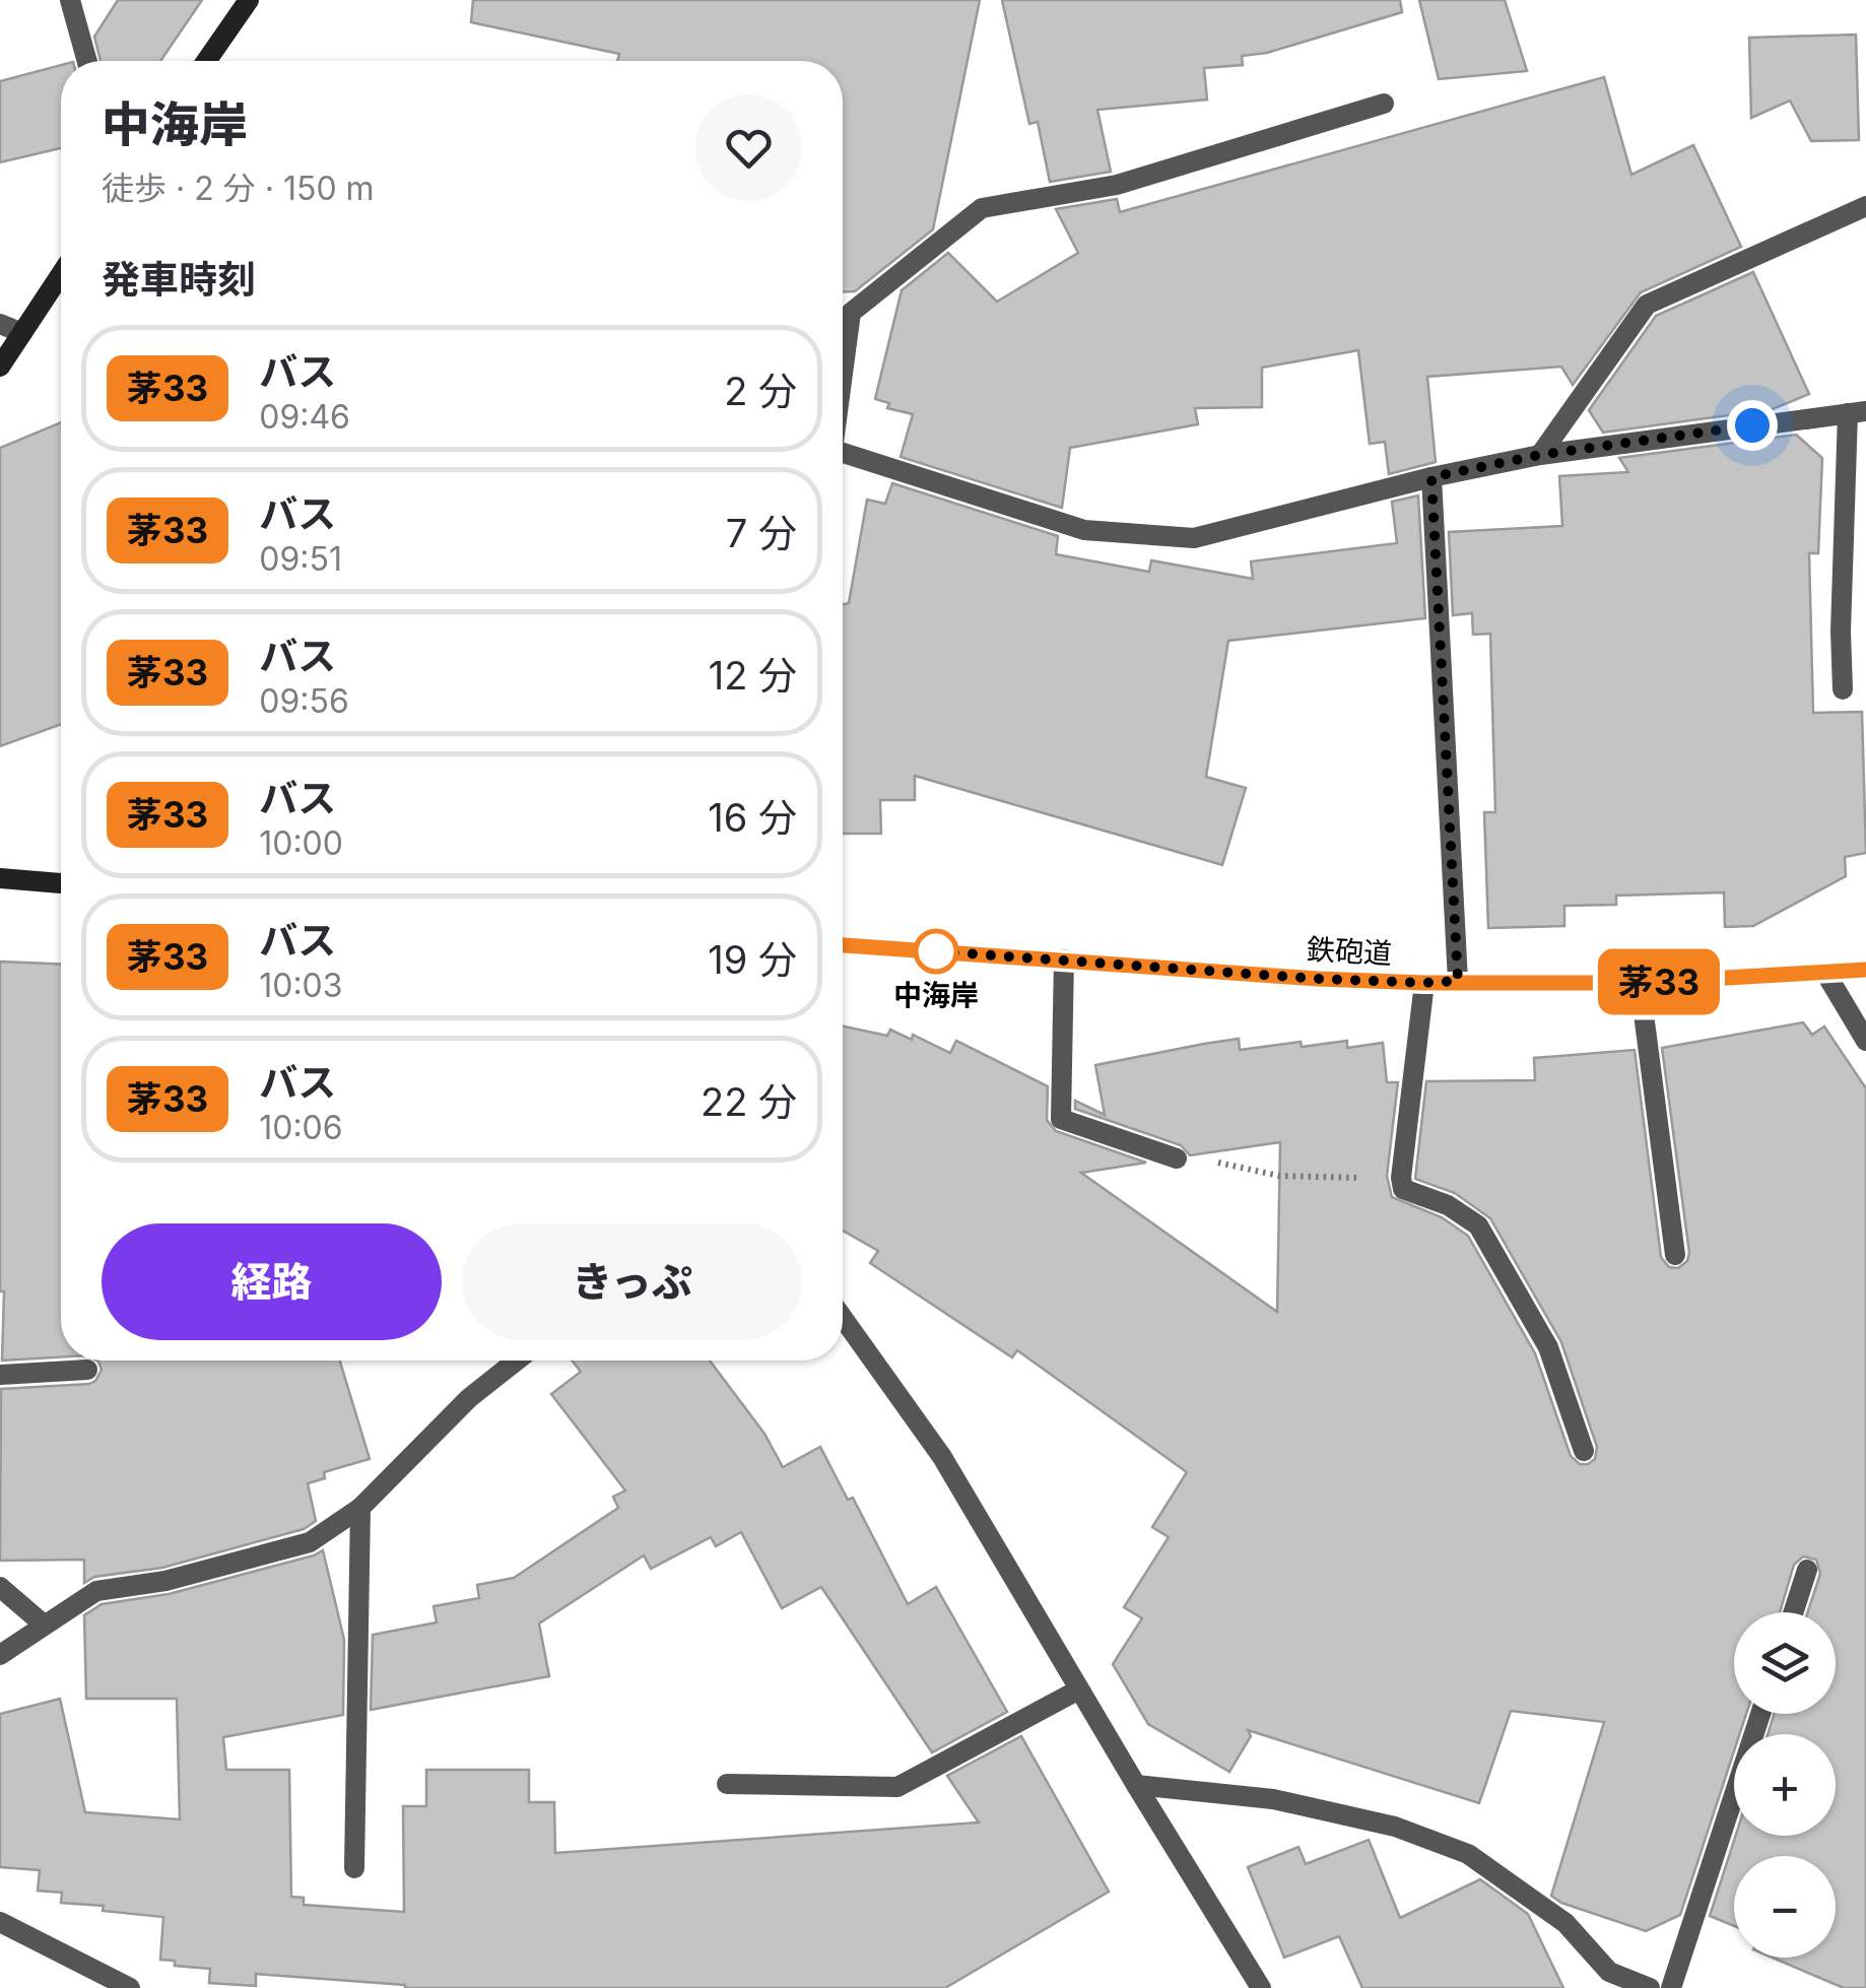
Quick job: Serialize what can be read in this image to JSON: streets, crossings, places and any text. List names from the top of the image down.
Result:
{
  "streets": {
    "street": ["鉄砲道"]
  },
  "places": ["中海岸"],
  "lines": ["bus line 茅33"],
  "page": {
    "on_map": "茅33",
    "heading": [
      ["中海岸", "徒歩 · 2 分 · 150 m"],
      "発車時刻"
    ],
    "list": [
      {
        "mark": "茅33",
        "name": "バス",
        "note": "09:46",
        "value": "2 分"
      },
      {
        "mark": "茅33",
        "name": "バス",
        "note": "09:51",
        "value": "7 分"
      },
      {
        "mark": "茅33",
        "name": "バス",
        "note": "09:56",
        "value": "12 分"
      },
      {
        "mark": "茅33",
        "name": "バス",
        "note": "10:00",
        "value": "16 分"
      },
      {
        "mark": "茅33",
        "name": "バス",
        "note": "10:03",
        "value": "19 分"
      },
      {
        "mark": "茅33",
        "name": "バス",
        "note": "10:06",
        "value": "22 分"
      }
    ],
    "buttons": ["経路", "きっぷ"],
    "map_buttons": ["+", "−"]
  }
}
